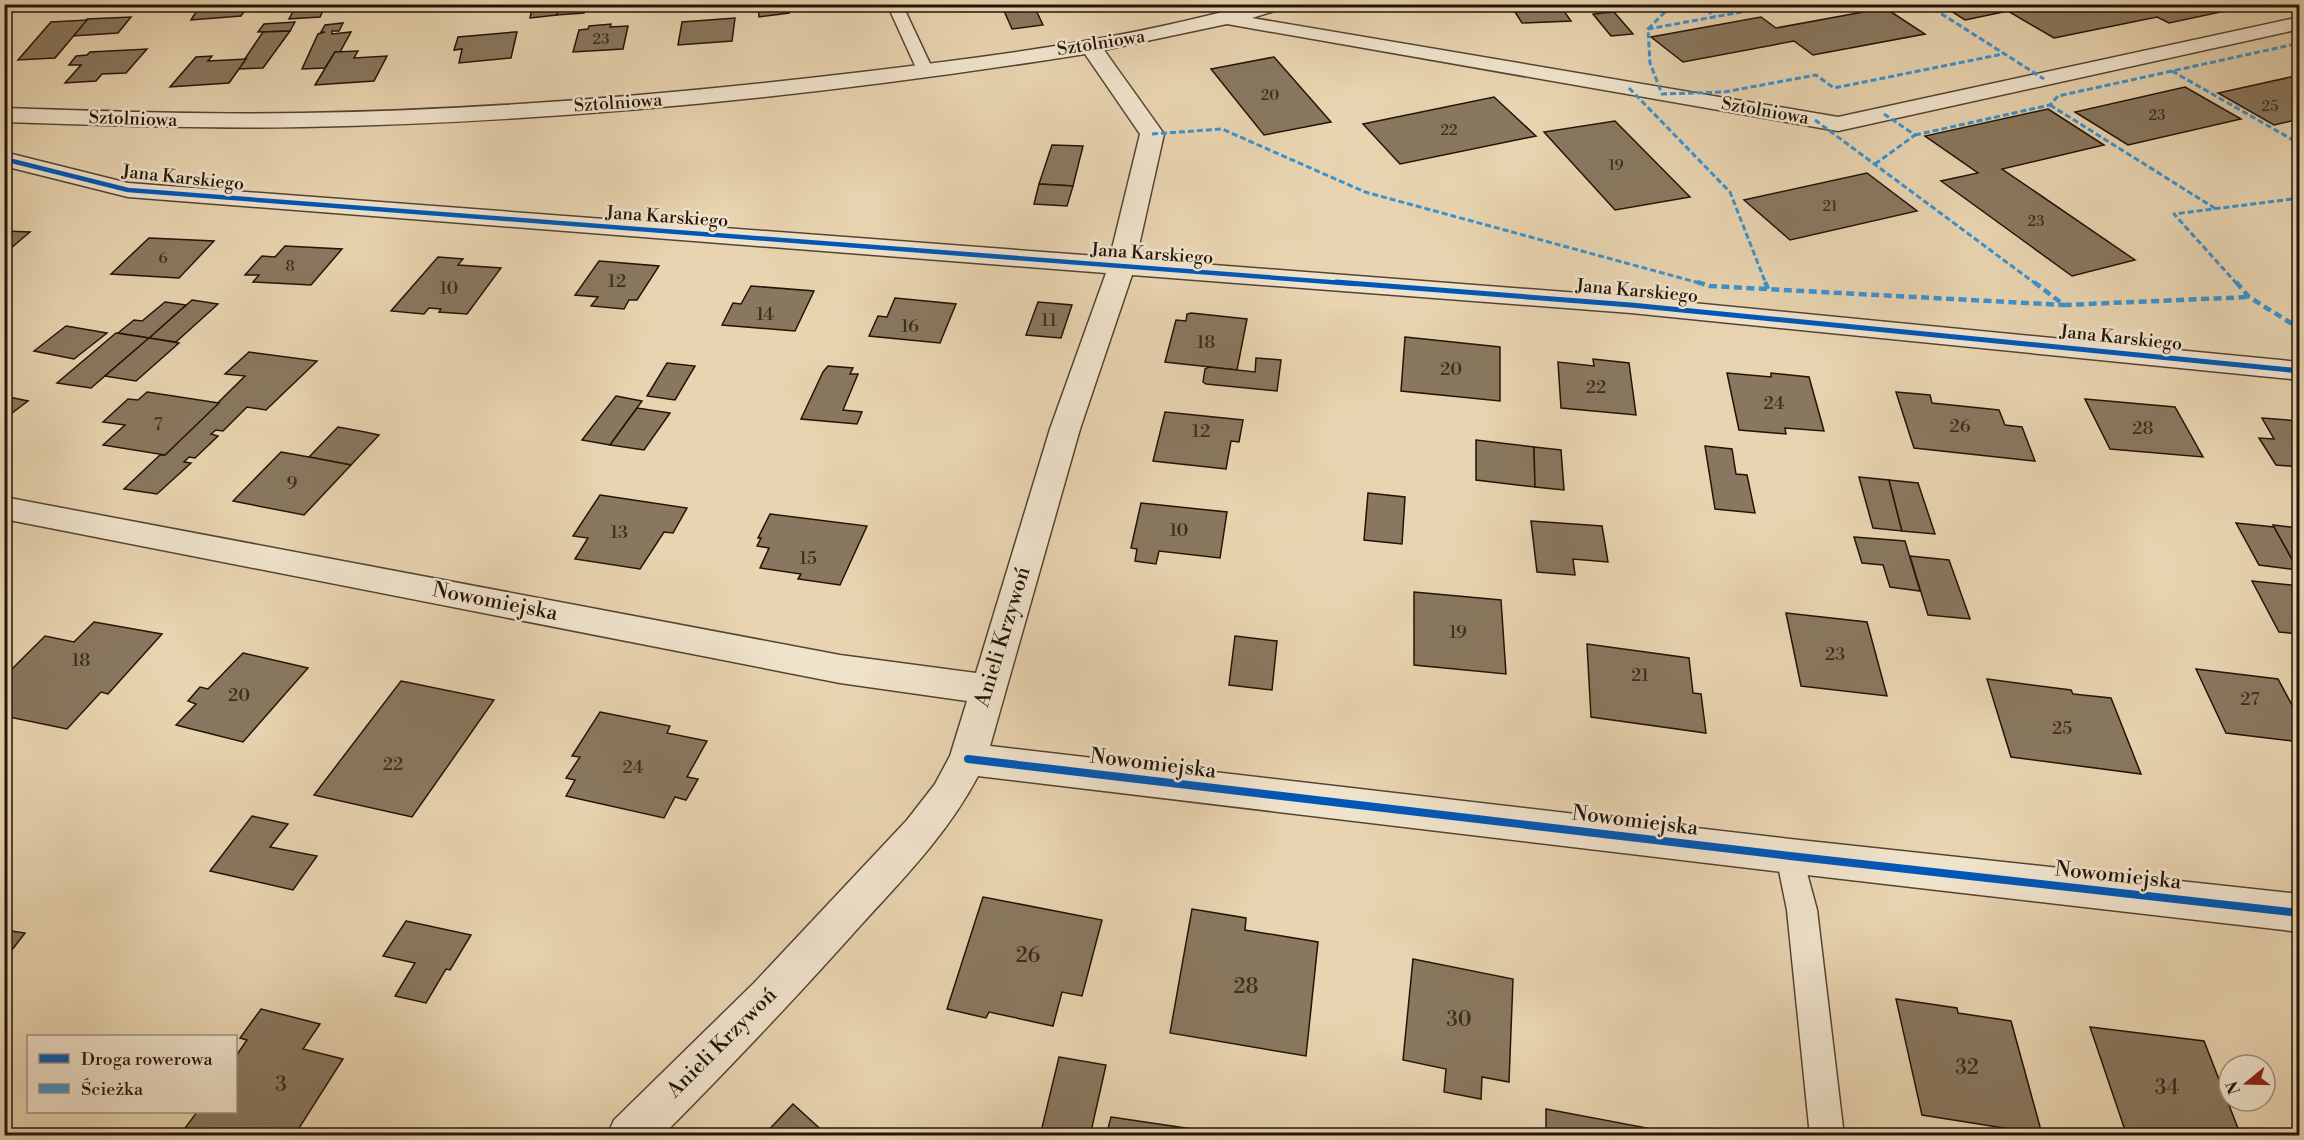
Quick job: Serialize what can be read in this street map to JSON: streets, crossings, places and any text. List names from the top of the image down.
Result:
{
  "streets": {
    "street": [
      "Sztolniowa",
      "Jana Karskiego",
      "Nowomiejska",
      "Anieli Krzywoń"
    ]
  },
  "crossings": [
    ["Sztolniowa", "Anieli Krzywoń"],
    ["Jana Karskiego", "Anieli Krzywoń"],
    ["Nowomiejska", "Anieli Krzywoń"]
  ],
  "house_numbers": [
    "23",
    "20",
    "25",
    "23",
    "22",
    "19",
    "21",
    "23",
    "6",
    "8",
    "12",
    "10",
    "14",
    "11",
    "16",
    "18",
    "20",
    "22",
    "24",
    "7",
    "26",
    "28",
    "12",
    "9",
    "10",
    "13",
    "15",
    "19",
    "23",
    "18",
    "21",
    "20",
    "27",
    "25",
    "22",
    "24",
    "26",
    "28",
    "30",
    "32",
    "3",
    "34"
  ],
  "legend": ["Droga rowerowa", "Ścieżka"],
  "north": "left"
}
